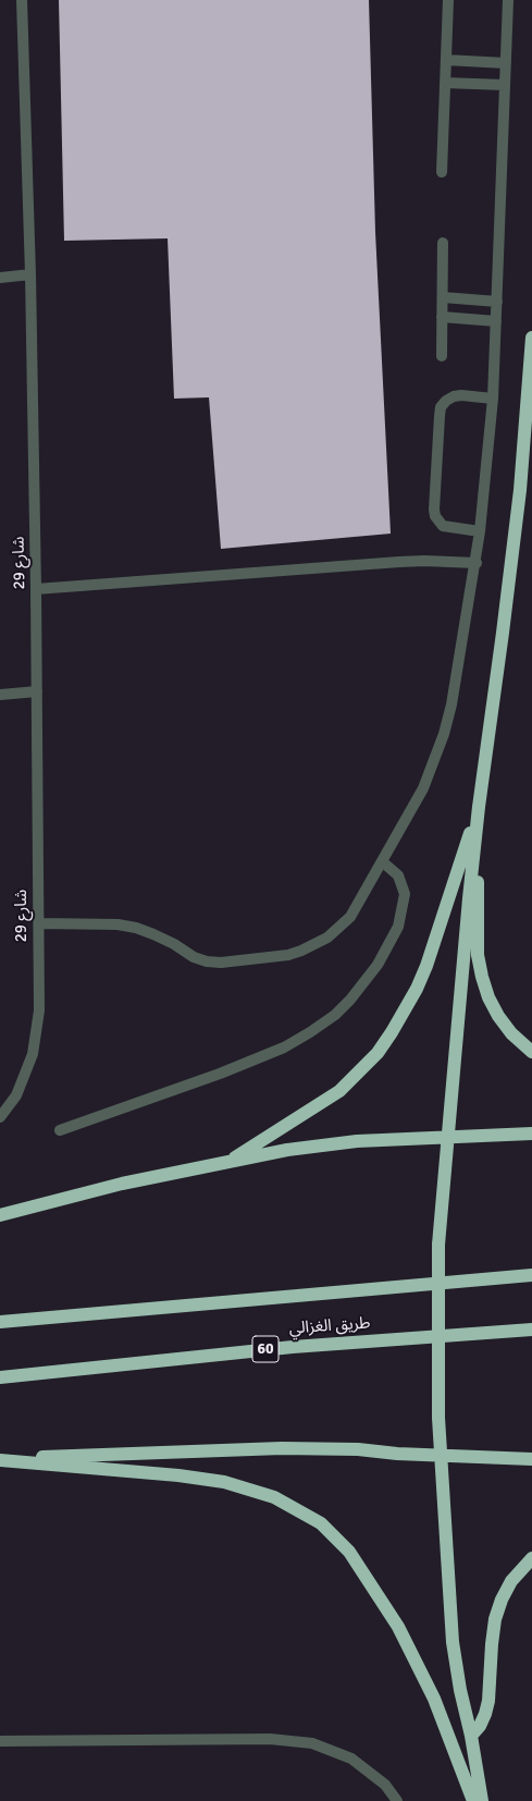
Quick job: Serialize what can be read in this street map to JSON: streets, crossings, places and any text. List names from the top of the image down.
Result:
{
  "streets": {
    "highway": ["طريق الغزالي", "60"],
    "street": ["شارع 29"]
  }
}
